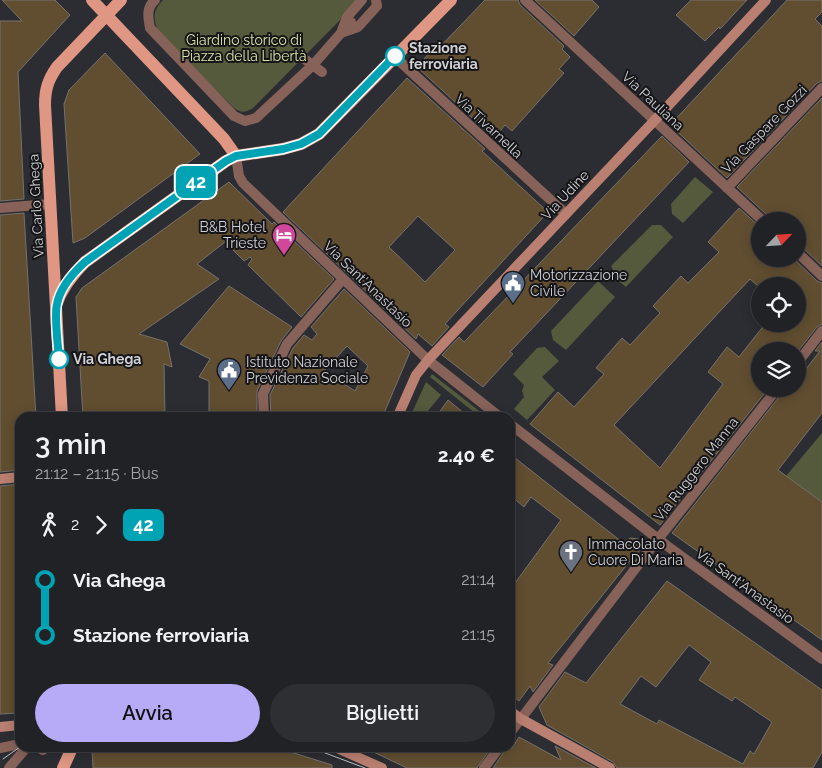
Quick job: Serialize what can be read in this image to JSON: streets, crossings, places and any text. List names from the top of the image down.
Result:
{
  "streets": {
    "main road": ["Via Udine", "Via Carlo Ghega"],
    "street": [
      "Via Pauliana",
      "Via Tivarnella",
      "Via Gaspare Gozzi",
      "Via Sant'Anastasio",
      "Via Ruggero Manna"
    ]
  },
  "crossings": [
    ["Via Pauliana", "Via Gaspare Gozzi"],
    ["Via Pauliana", "Via Udine"],
    ["Via Tivarnella", "Via Udine"],
    ["Via Udine", "Via Sant'Anastasio"],
    ["Via Sant'Anastasio", "Via Ruggero Manna"]
  ],
  "parks": ["Giardino storico di Piazza della Libertà"],
  "places": {
    "other": ["Stazione ferroviaria", "Via Ghega"],
    "hotel": ["B&B Hotel Trieste"],
    "public building": ["Motorizzazione Civile", "Istituto Nazionale Previdenza Sociale"],
    "church": ["Immacolato Cuore Di Maria"]
  },
  "lines": ["bus line 42"],
  "north": "top right",
  "page": {
    "on_map": "42",
    "heading": ["3 min", "21:12 – 21:15 · Bus", "2.40 €"],
    "legs": ["2", "42"],
    "list": [
      {
        "name": "Via Ghega",
        "value": "21:14"
      },
      {
        "name": "Stazione ferroviaria",
        "value": "21:15"
      }
    ],
    "buttons": ["Avvia", "Biglietti"]
  }
}
